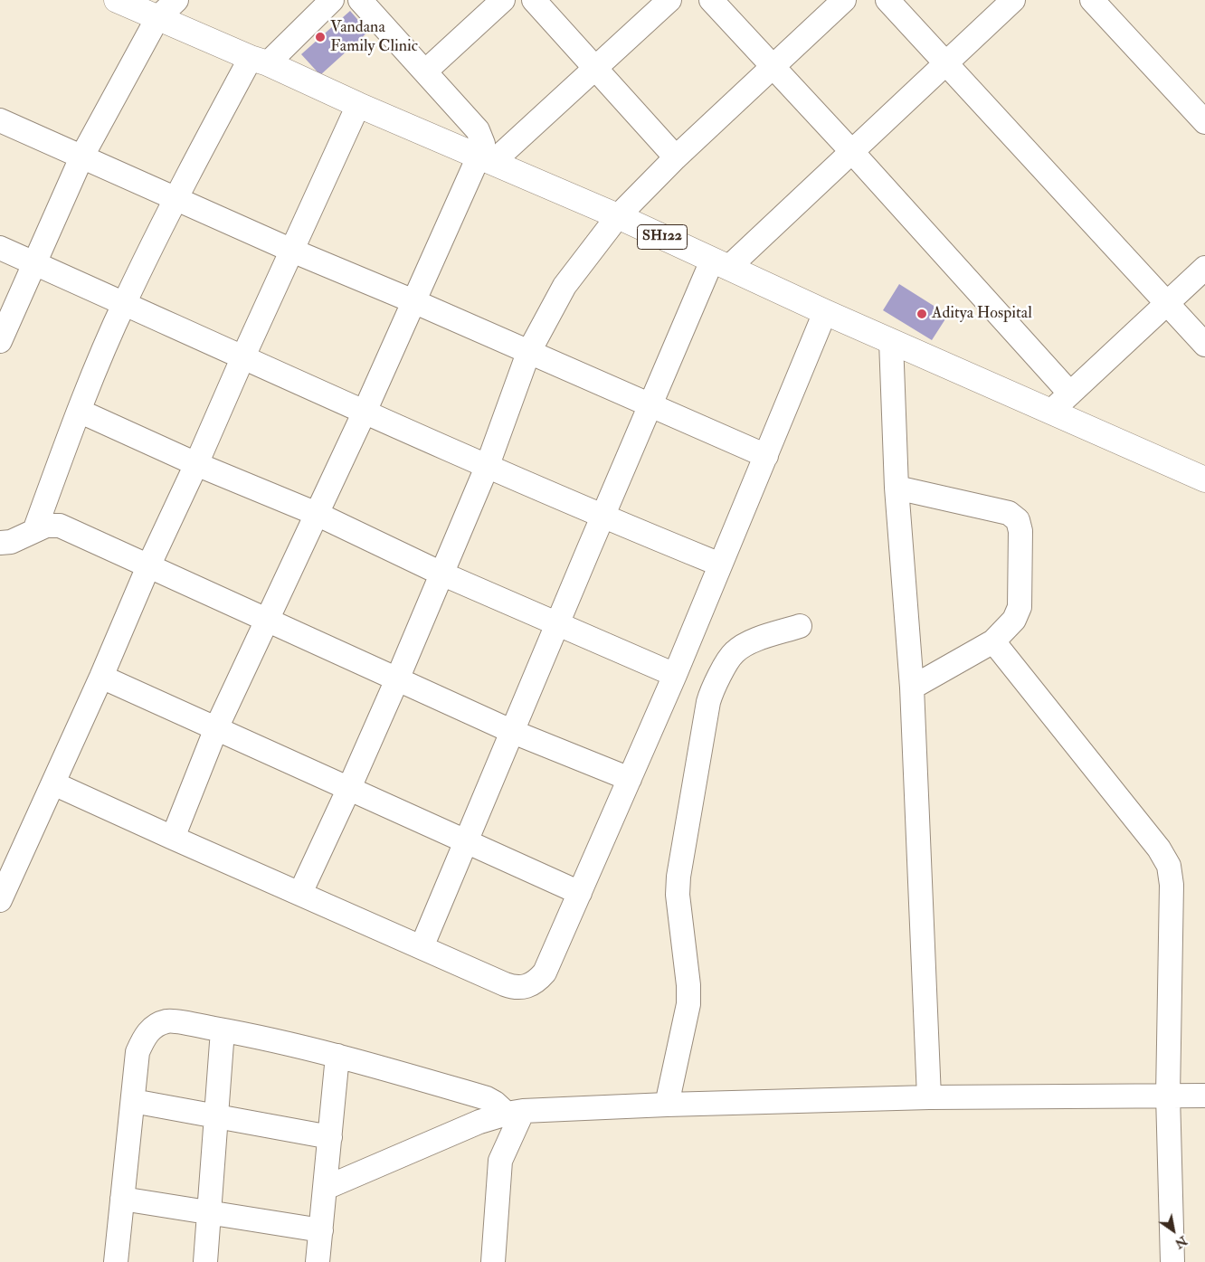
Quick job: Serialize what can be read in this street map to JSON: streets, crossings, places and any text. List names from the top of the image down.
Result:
{
  "streets": {
    "main road": ["SH122"]
  },
  "places": ["Vandana Family Clinic", "Aditya Hospital"],
  "north": "bottom right"
}
